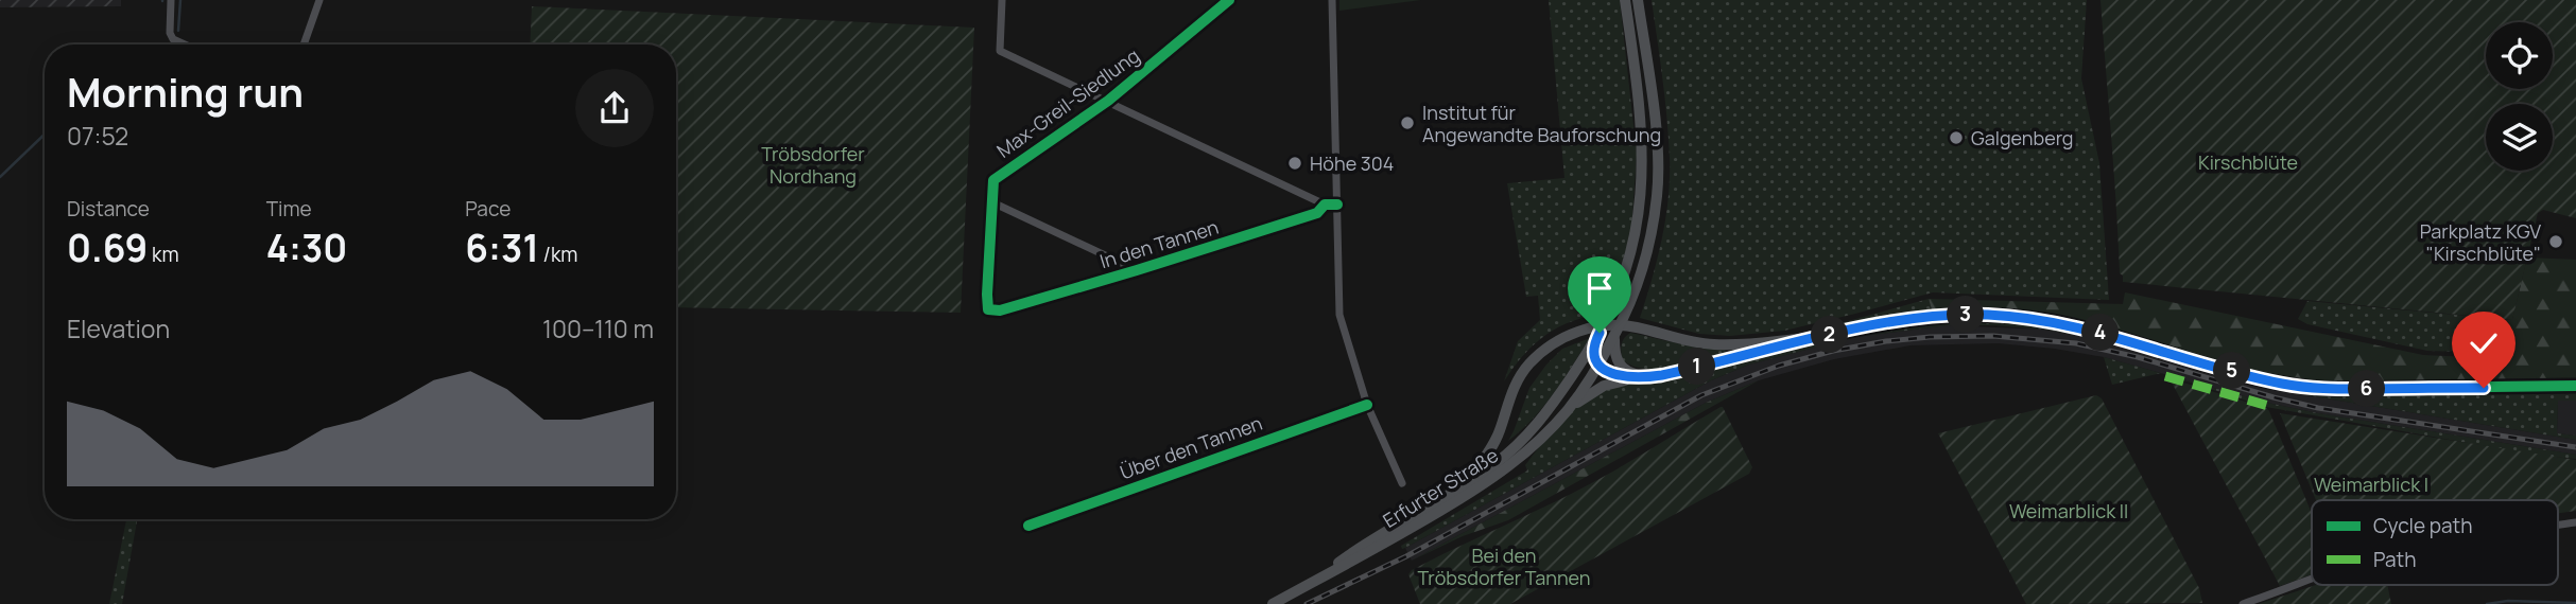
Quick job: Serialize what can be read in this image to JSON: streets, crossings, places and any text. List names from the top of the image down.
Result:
{
  "streets": {
    "main road": ["Erfurter Straße"],
    "street": ["Max-Greil-Siedlung", "In den Tannen", "Über den Tannen"]
  },
  "crossings": [
    ["Max-Greil-Siedlung", "In den Tannen"]
  ],
  "parks": [
    "Tröbsdorfer Nordhang",
    "Kirschblüte",
    "Weimarblick I",
    "Weimarblick II",
    "Bei den Tröbsdorfer Tannen"
  ],
  "places": [
    "Institut für Angewandte Bauforschung",
    "Galgenberg",
    "Höhe 304",
    "Parkplatz KGV \"Kirschblüte\""
  ],
  "legend": ["Cycle path", "Path"],
  "page": {
    "heading": ["Morning run", "07:52"],
    "stats": [
      ["Distance", "0.69 km"],
      ["Time", "4:30"],
      ["Pace", "6:31 /km"]
    ],
    "pins": [
      "3",
      "4",
      "2",
      "1",
      "5",
      "6"
    ],
    "chart": ["Elevation", "100–110 m"]
  }
}
